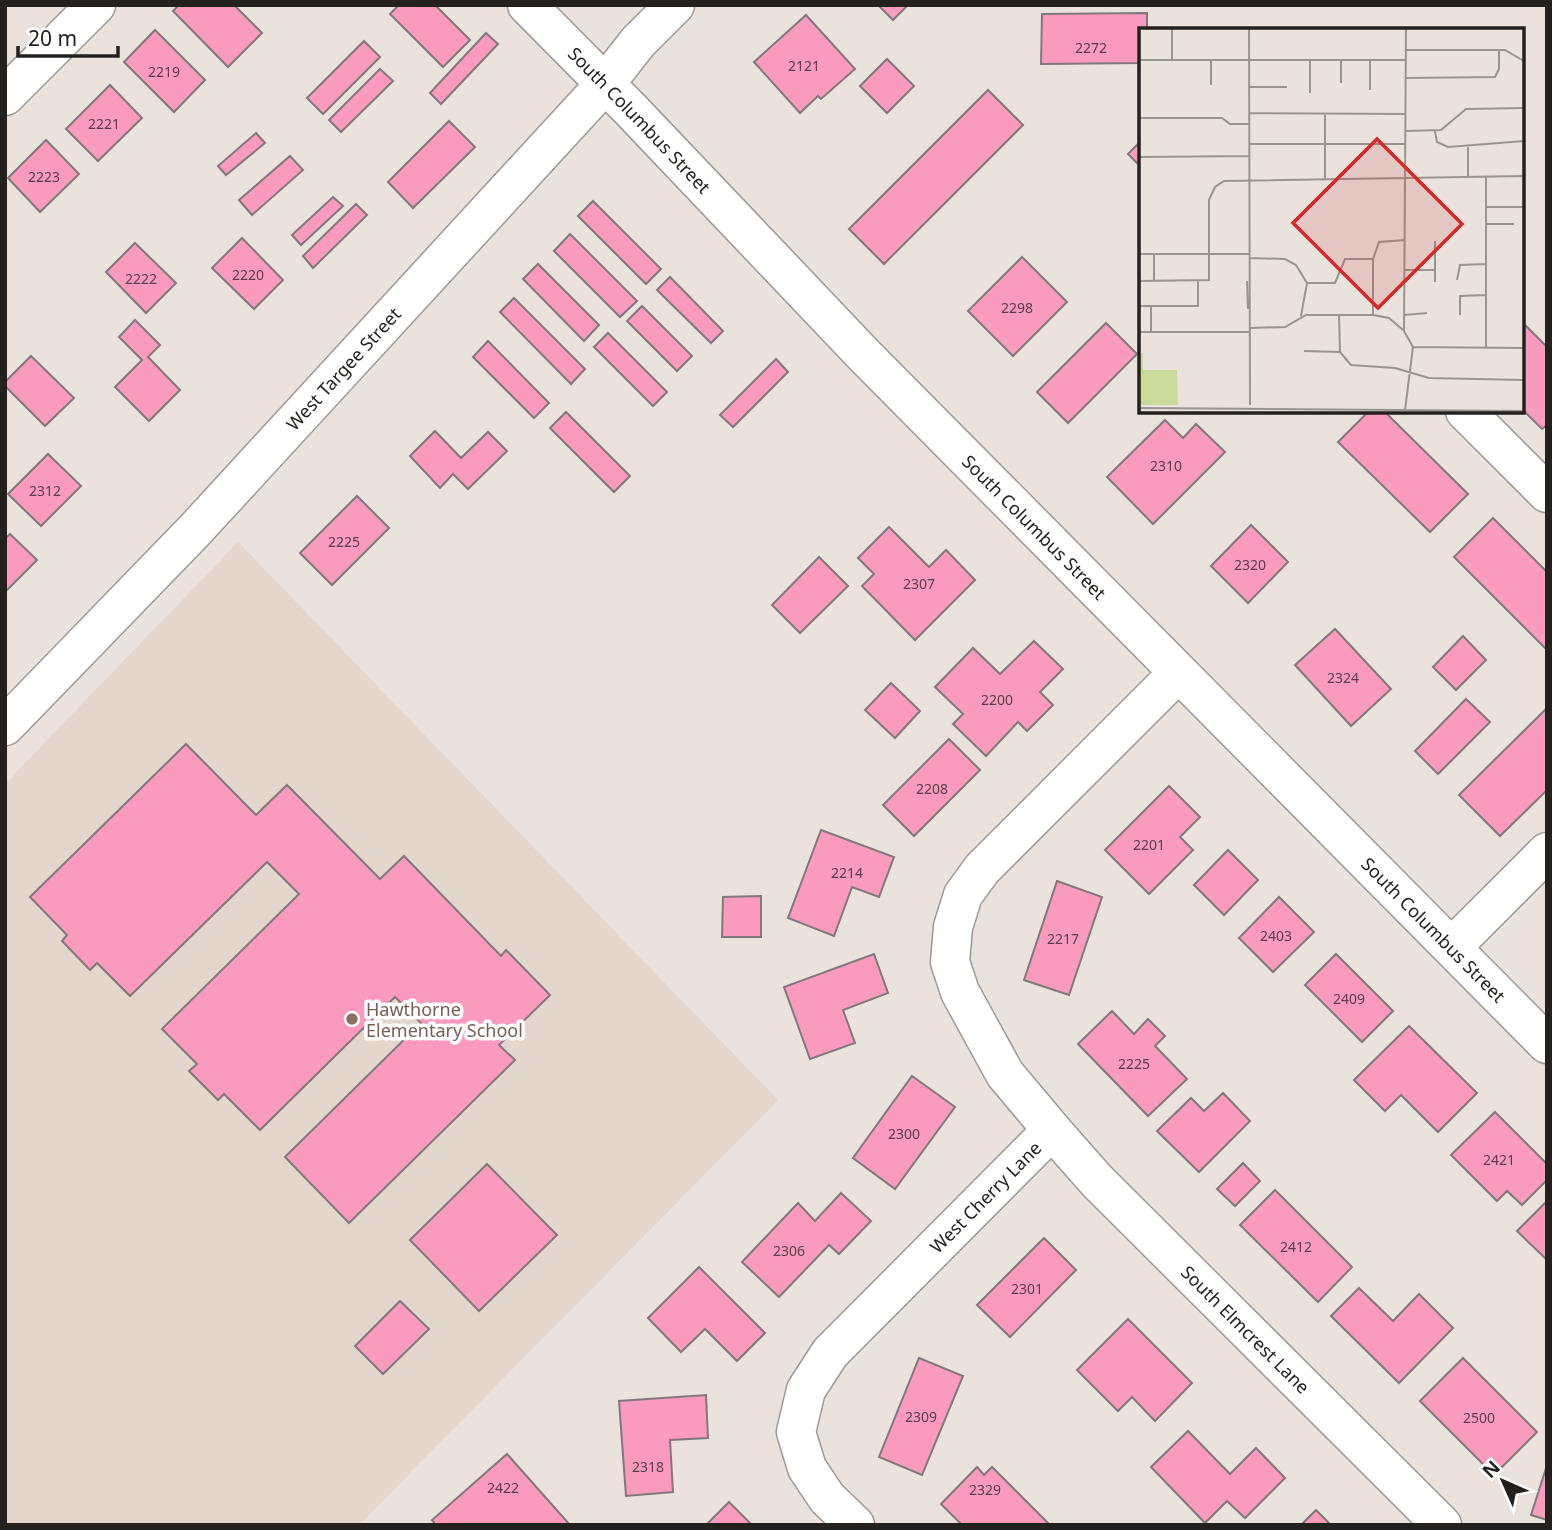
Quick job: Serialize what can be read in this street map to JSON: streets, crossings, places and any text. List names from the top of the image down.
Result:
{
  "streets": {
    "street": [
      "South Columbus Street",
      "West Targee Street",
      "West Cherry Lane",
      "South Elmcrest Lane"
    ]
  },
  "crossings": [
    ["South Columbus Street", "West Targee Street"],
    ["South Columbus Street", "West Cherry Lane"],
    ["West Cherry Lane", "South Elmcrest Lane"]
  ],
  "places": ["Hawthorne Elementary School"],
  "house_numbers": [
    "2272",
    "2121",
    "2219",
    "2221",
    "2223",
    "2220",
    "2222",
    "2298",
    "2310",
    "2312",
    "2225",
    "2320",
    "2307",
    "2324",
    "2200",
    "2208",
    "2201",
    "2214",
    "2403",
    "2217",
    "2409",
    "2225",
    "2300",
    "2421",
    "2412",
    "2306",
    "2301",
    "2309",
    "2500",
    "2318",
    "2422",
    "2329"
  ],
  "scale_bar": "20 m",
  "north": "top left"
}
